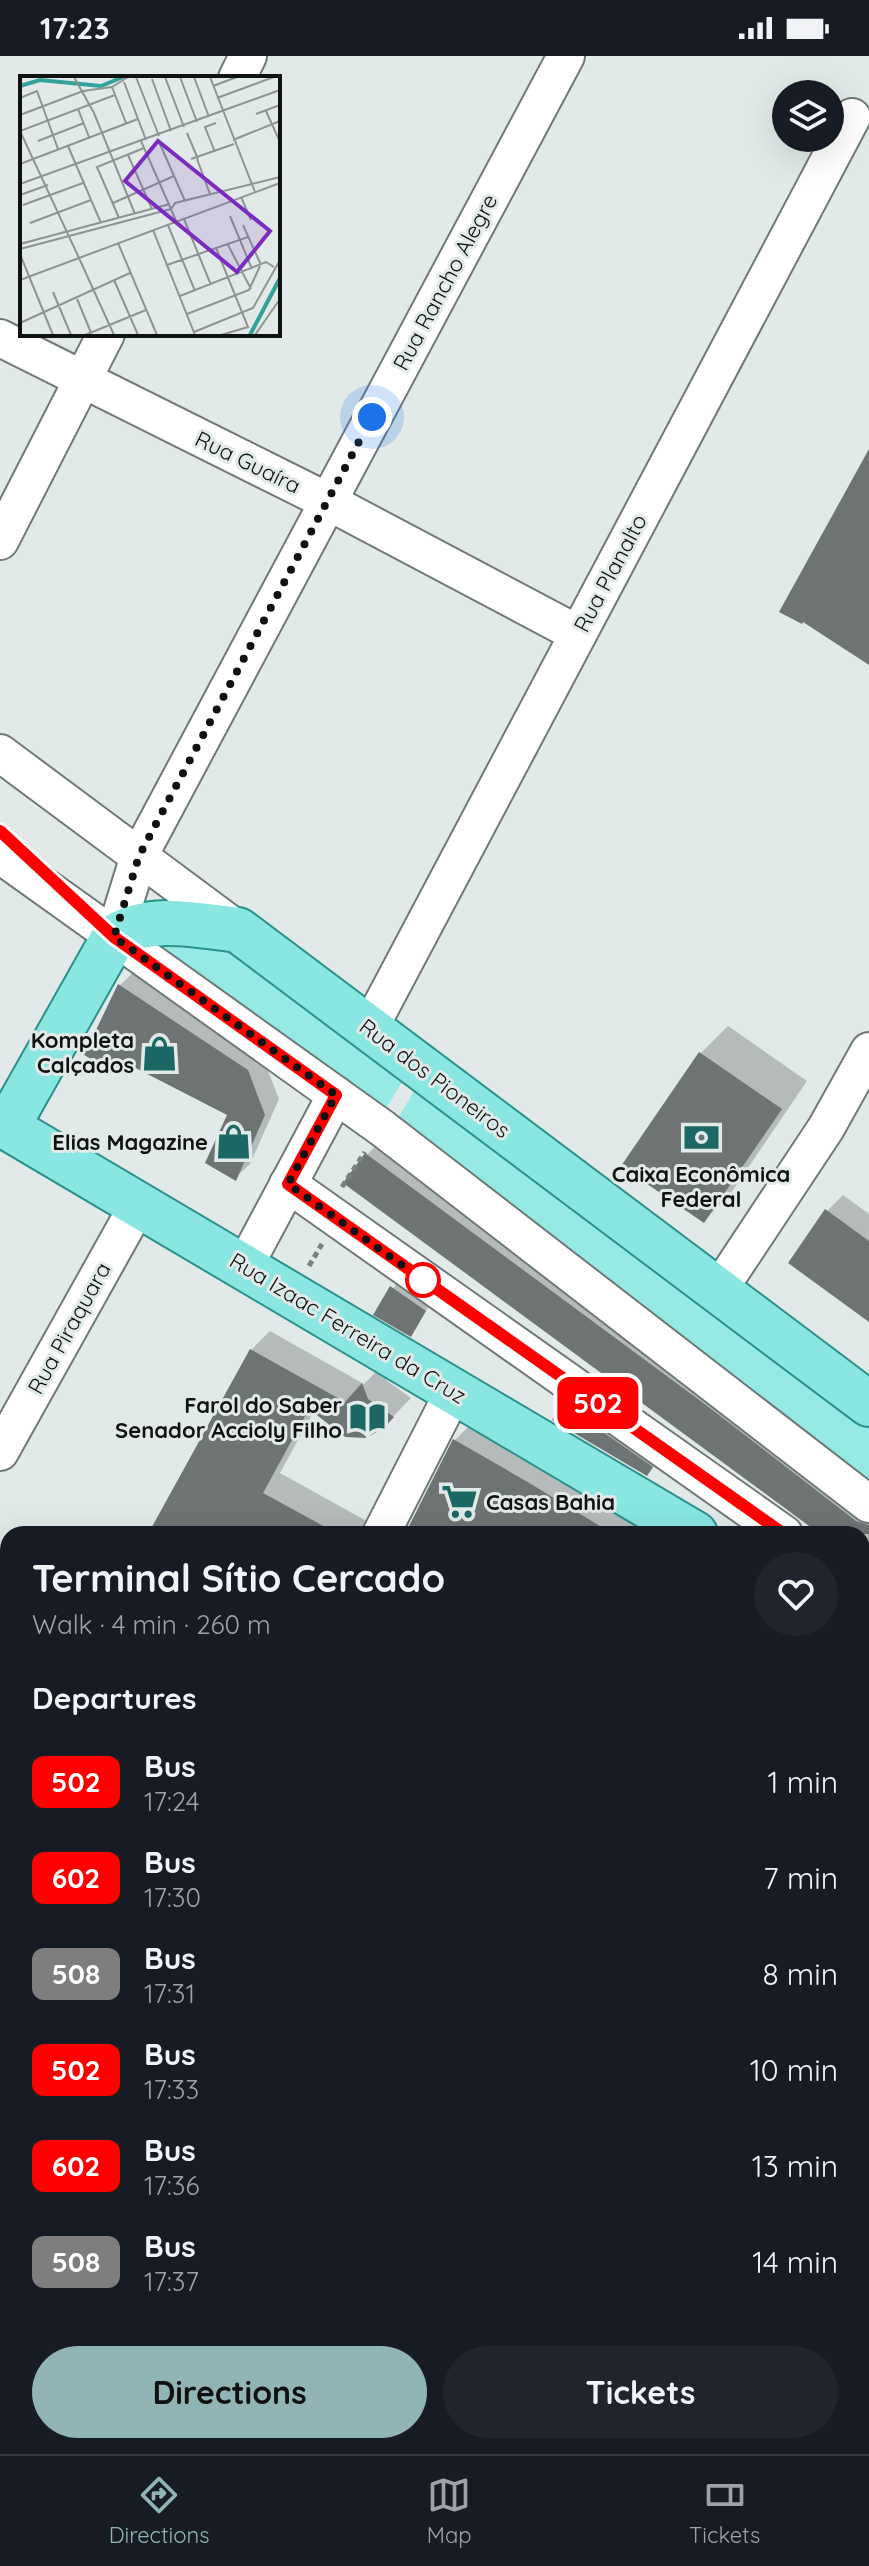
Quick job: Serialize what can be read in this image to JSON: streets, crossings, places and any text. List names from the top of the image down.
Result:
{
  "streets": {
    "main road": ["Rua Rancho Alegre", "Rua dos Pioneiros", "Rua Izaac Ferreira da Cruz"],
    "street": ["Rua Guaíra", "Rua Planalto", "Rua Piraquara"]
  },
  "crossings": [
    ["Rua Rancho Alegre", "Rua Guaíra"],
    ["Rua Rancho Alegre", "Rua dos Pioneiros"],
    ["Rua Rancho Alegre", "Rua Izaac Ferreira da Cruz"],
    ["Rua Guaíra", "Rua Planalto"],
    ["Rua Planalto", "Rua dos Pioneiros"],
    ["Rua Piraquara", "Rua Izaac Ferreira da Cruz"]
  ],
  "places": {
    "shop": ["Kompleta Calçados", "Elias Magazine"],
    "bank": ["Caixa Econômica Federal"],
    "library": ["Farol do Saber Senador Accioly Filho"],
    "supermarket": ["Casas Bahia"]
  },
  "lines": ["bus line 502"],
  "page": {
    "status": "17:23",
    "on_map": "502",
    "heading": [
      ["Terminal Sítio Cercado", "Walk · 4 min · 260 m"],
      "Departures"
    ],
    "list": [
      {
        "mark": "502",
        "name": "Bus",
        "note": "17:24",
        "value": "1 min"
      },
      {
        "mark": "602",
        "name": "Bus",
        "note": "17:30",
        "value": "7 min"
      },
      {
        "mark": "508",
        "name": "Bus",
        "note": "17:31",
        "value": "8 min"
      },
      {
        "mark": "502",
        "name": "Bus",
        "note": "17:33",
        "value": "10 min"
      },
      {
        "mark": "602",
        "name": "Bus",
        "note": "17:36",
        "value": "13 min"
      },
      {
        "mark": "508",
        "name": "Bus",
        "note": "17:37",
        "value": "14 min"
      }
    ],
    "buttons": ["Directions", "Tickets"],
    "tabs": ["Directions", "Map", "Tickets"]
  }
}
